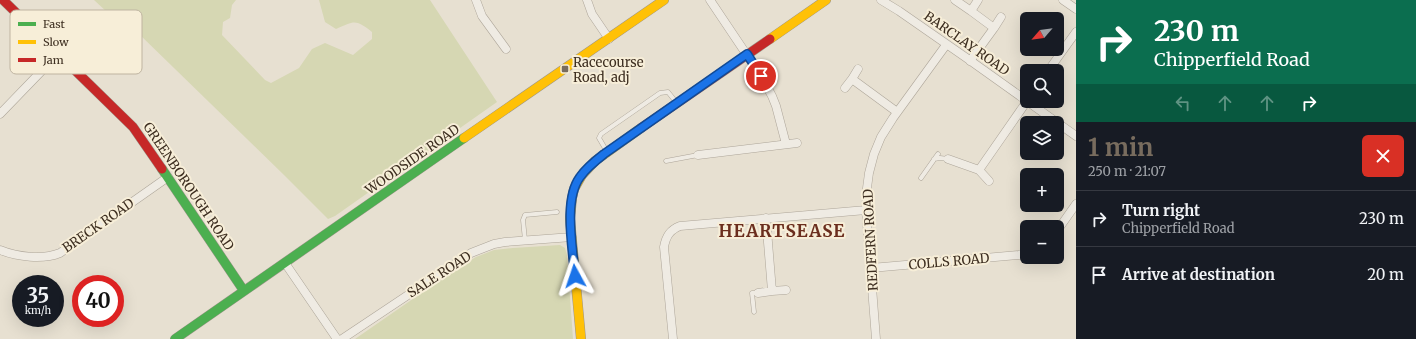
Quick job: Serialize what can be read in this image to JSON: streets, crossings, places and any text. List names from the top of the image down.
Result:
{
  "streets": {
    "street": [
      "BARCLAY ROAD",
      "WOODSIDE ROAD",
      "GREENBOROUGH ROAD",
      "BRECK ROAD",
      "REDFERN ROAD",
      "COLLS ROAD",
      "SALE ROAD"
    ]
  },
  "crossings": [
    ["BARCLAY ROAD", "REDFERN ROAD"],
    ["WOODSIDE ROAD", "GREENBOROUGH ROAD"],
    ["GREENBOROUGH ROAD", "BRECK ROAD"],
    ["REDFERN ROAD", "COLLS ROAD"]
  ],
  "districts": ["HEARTSEASE"],
  "places": {
    "transit": ["Racecourse Road, adj"]
  },
  "legend": ["Fast", "Slow", "Jam"],
  "north": "bottom left",
  "page": {
    "turn": ["230 m", "Chipperfield Road"],
    "map_buttons": ["+", "−"],
    "heading": ["1 min", "250 m · 21:07"],
    "list": [
      {
        "name": "Turn right",
        "note": "Chipperfield Road",
        "value": "230 m"
      },
      {
        "name": "Arrive at destination",
        "value": "20 m"
      }
    ],
    "speed": "35 km/h",
    "limit": "40"
  }
}
